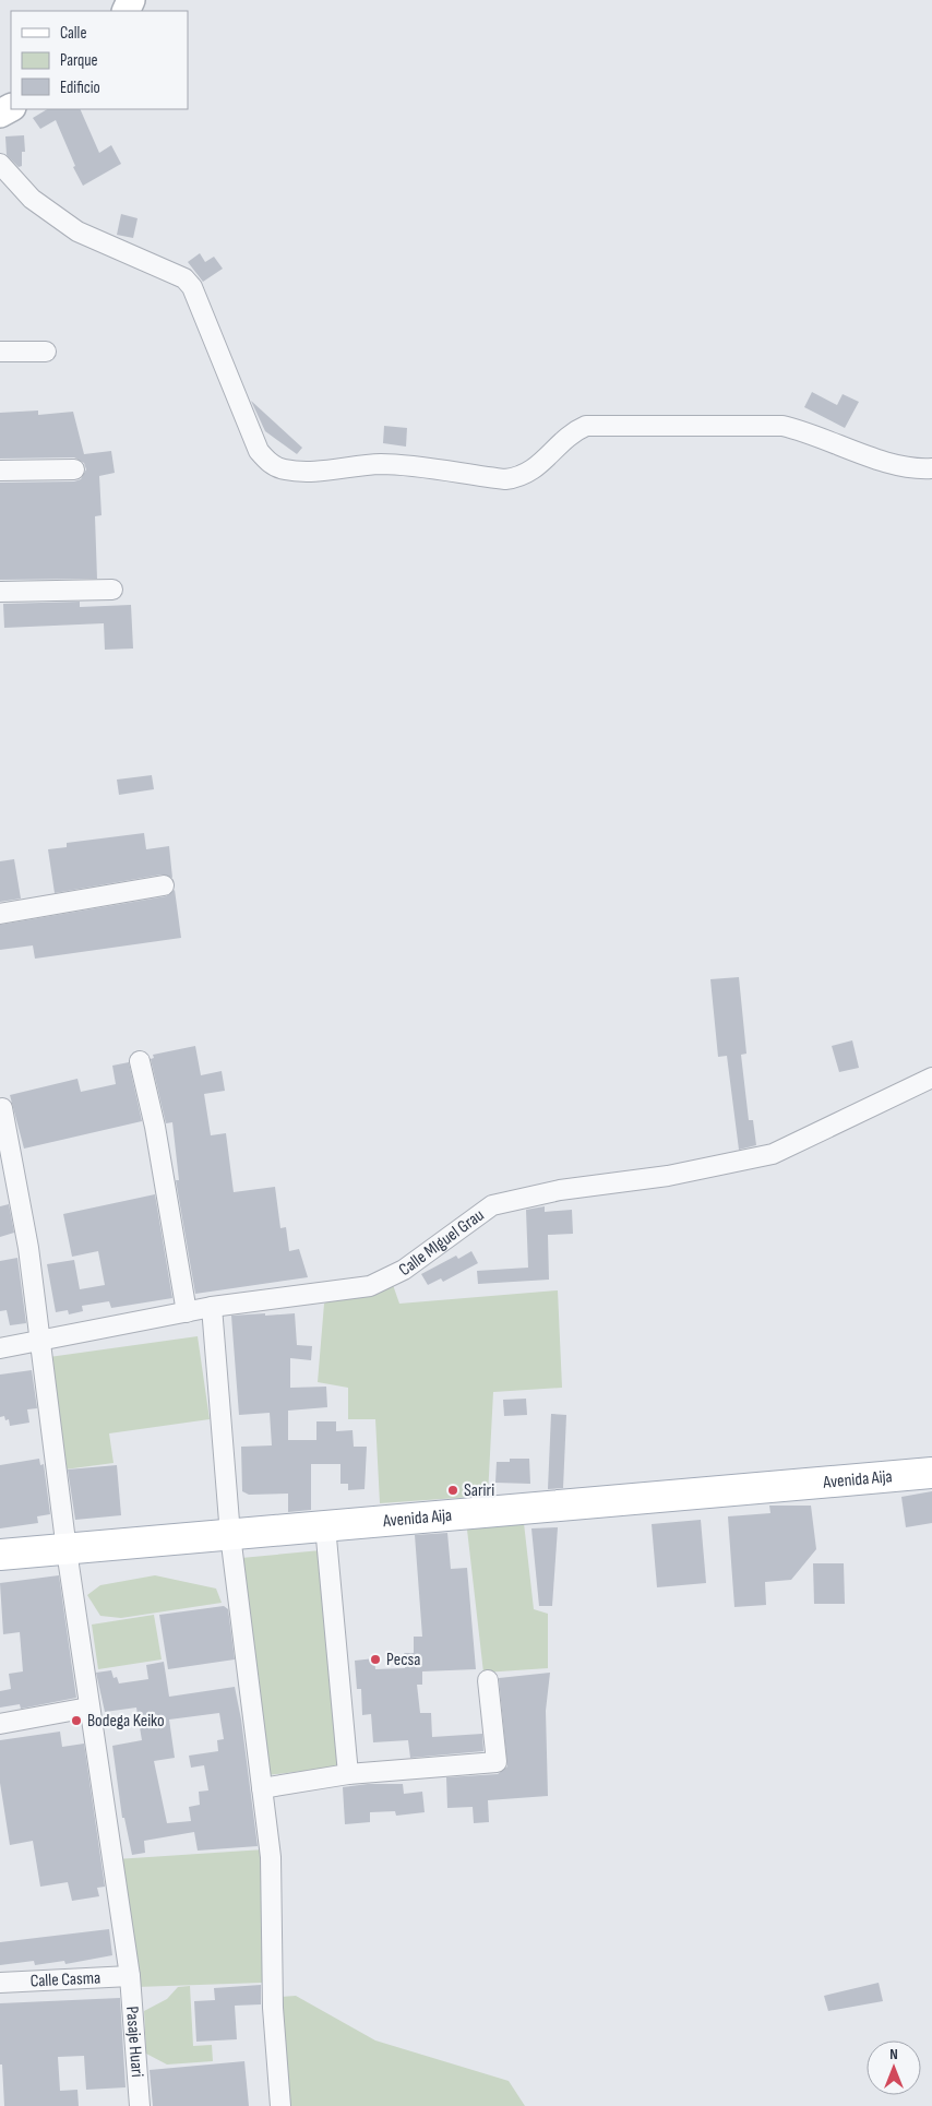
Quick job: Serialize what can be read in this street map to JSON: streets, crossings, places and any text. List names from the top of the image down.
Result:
{
  "streets": {
    "main road": ["Avenida Aija"],
    "street": ["Calle MIguel Grau", "Calle Casma", "Pasaje Huari"]
  },
  "crossings": [
    ["Calle MIguel Grau", "Pasaje Huari"],
    ["Avenida Aija", "Pasaje Huari"],
    ["Calle Casma", "Pasaje Huari"]
  ],
  "places": ["Sariri", "Pecsa", "Bodega Keiko"],
  "legend": ["Calle", "Parque", "Edificio"],
  "north": "top"
}
